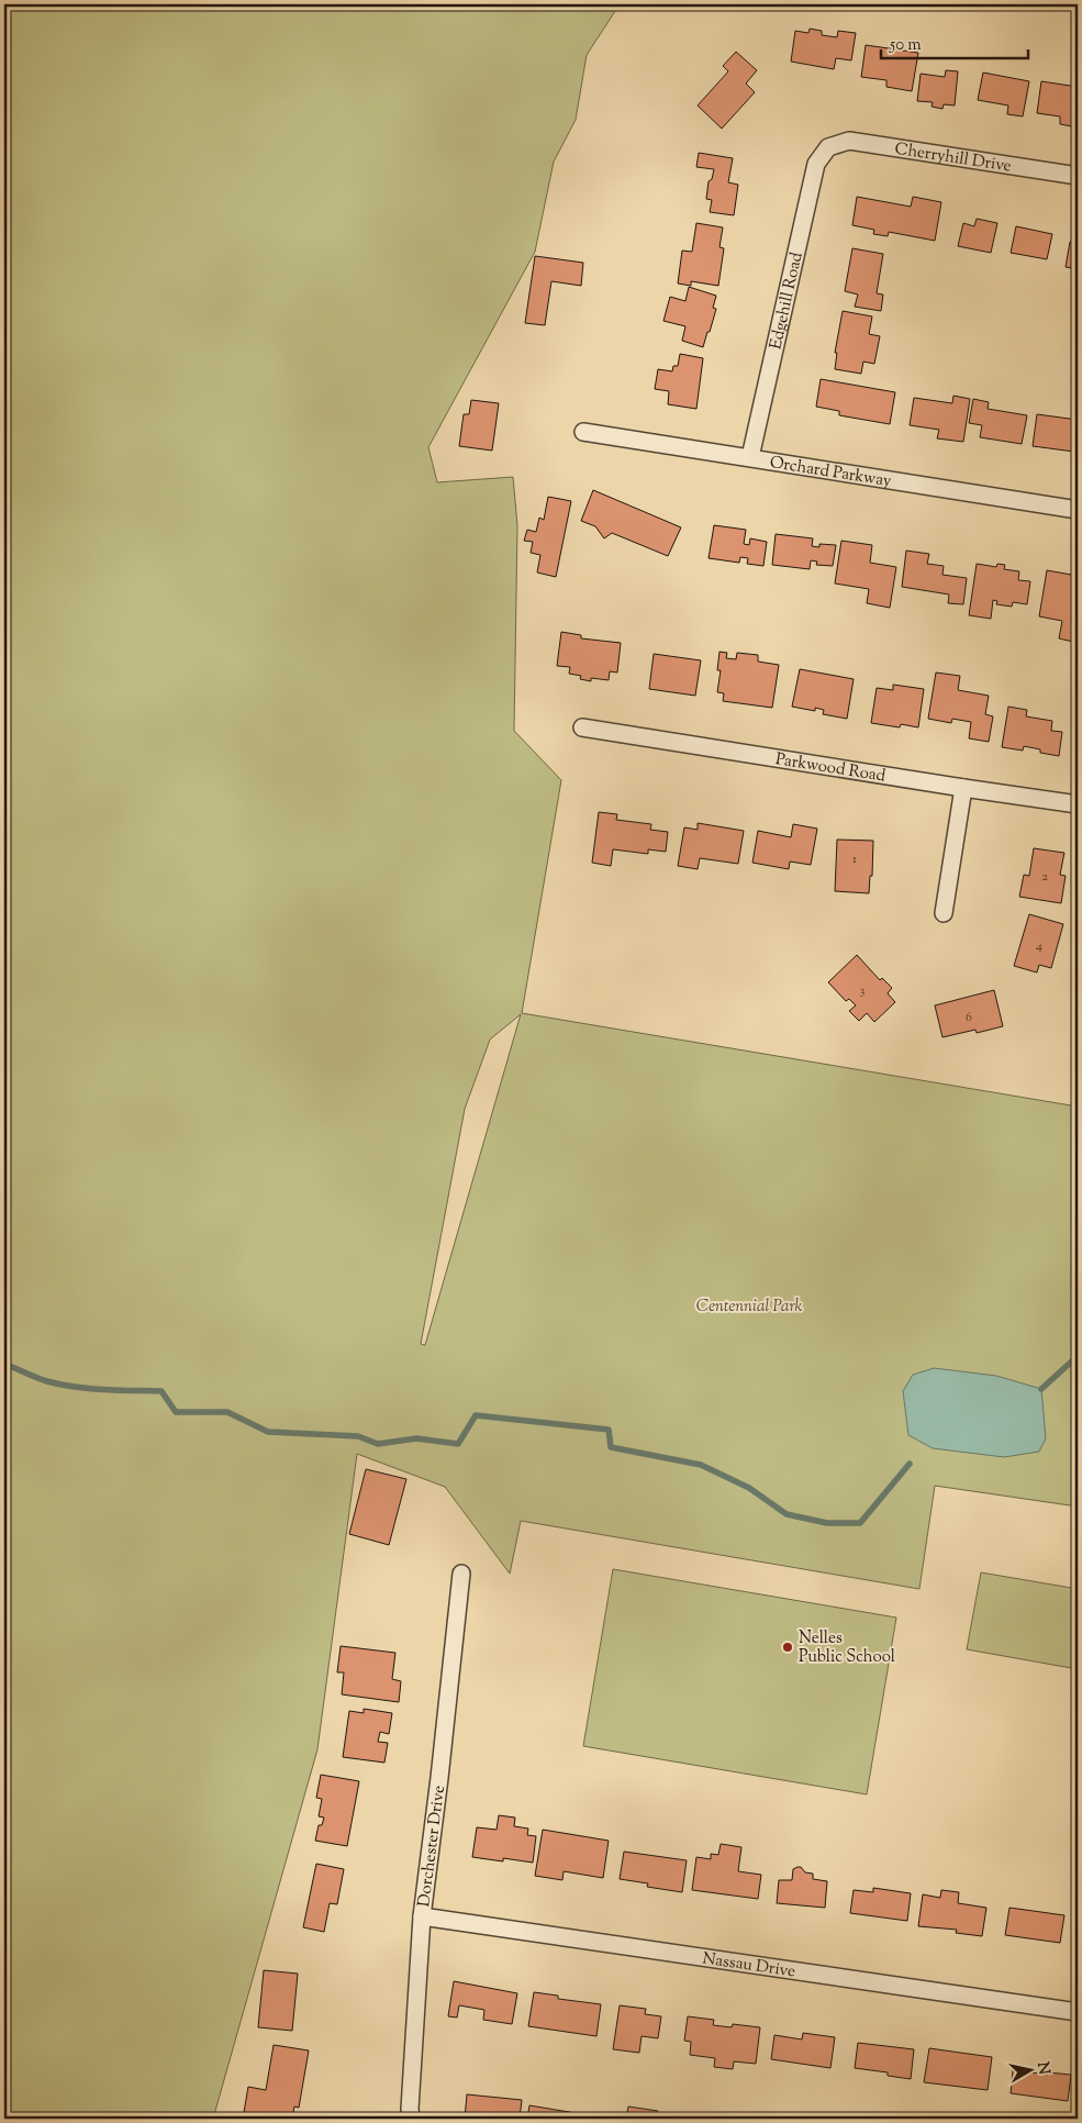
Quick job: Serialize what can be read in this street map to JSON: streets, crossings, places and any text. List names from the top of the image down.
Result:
{
  "streets": {
    "street": [
      "Cherryhill Drive",
      "Edgehill Road",
      "Orchard Parkway",
      "Parkwood Road",
      "Dorchester Drive",
      "Nassau Drive"
    ]
  },
  "crossings": [
    ["Cherryhill Drive", "Edgehill Road"],
    ["Edgehill Road", "Orchard Parkway"],
    ["Dorchester Drive", "Nassau Drive"]
  ],
  "parks": ["Centennial Park"],
  "places": ["Nelles Public School"],
  "house_numbers": [
    "1",
    "2",
    "4",
    "3",
    "6"
  ],
  "scale_bar": "50 m",
  "north": "right"
}
